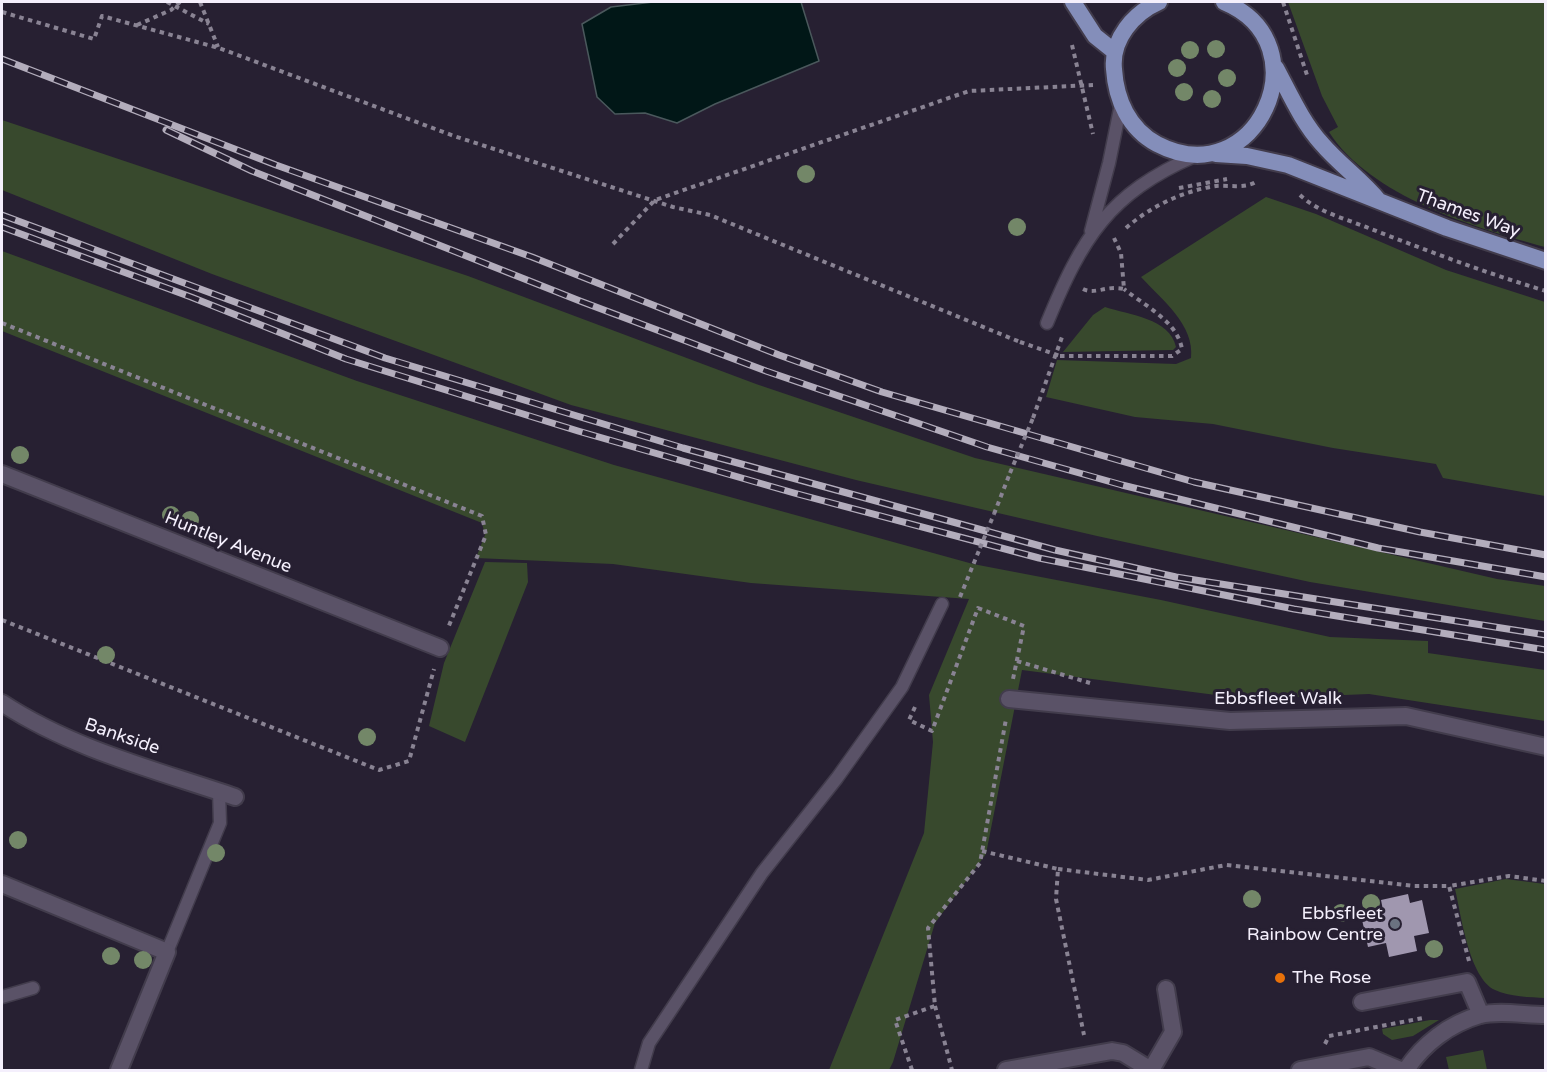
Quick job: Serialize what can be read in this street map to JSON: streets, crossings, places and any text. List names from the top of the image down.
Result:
{
  "streets": {
    "main road": ["Thames Way"],
    "street": ["Huntley Avenue", "Ebbsfleet Walk", "Bankside"]
  },
  "places": ["Ebbsfleet Rainbow Centre", "The Rose"]
}
